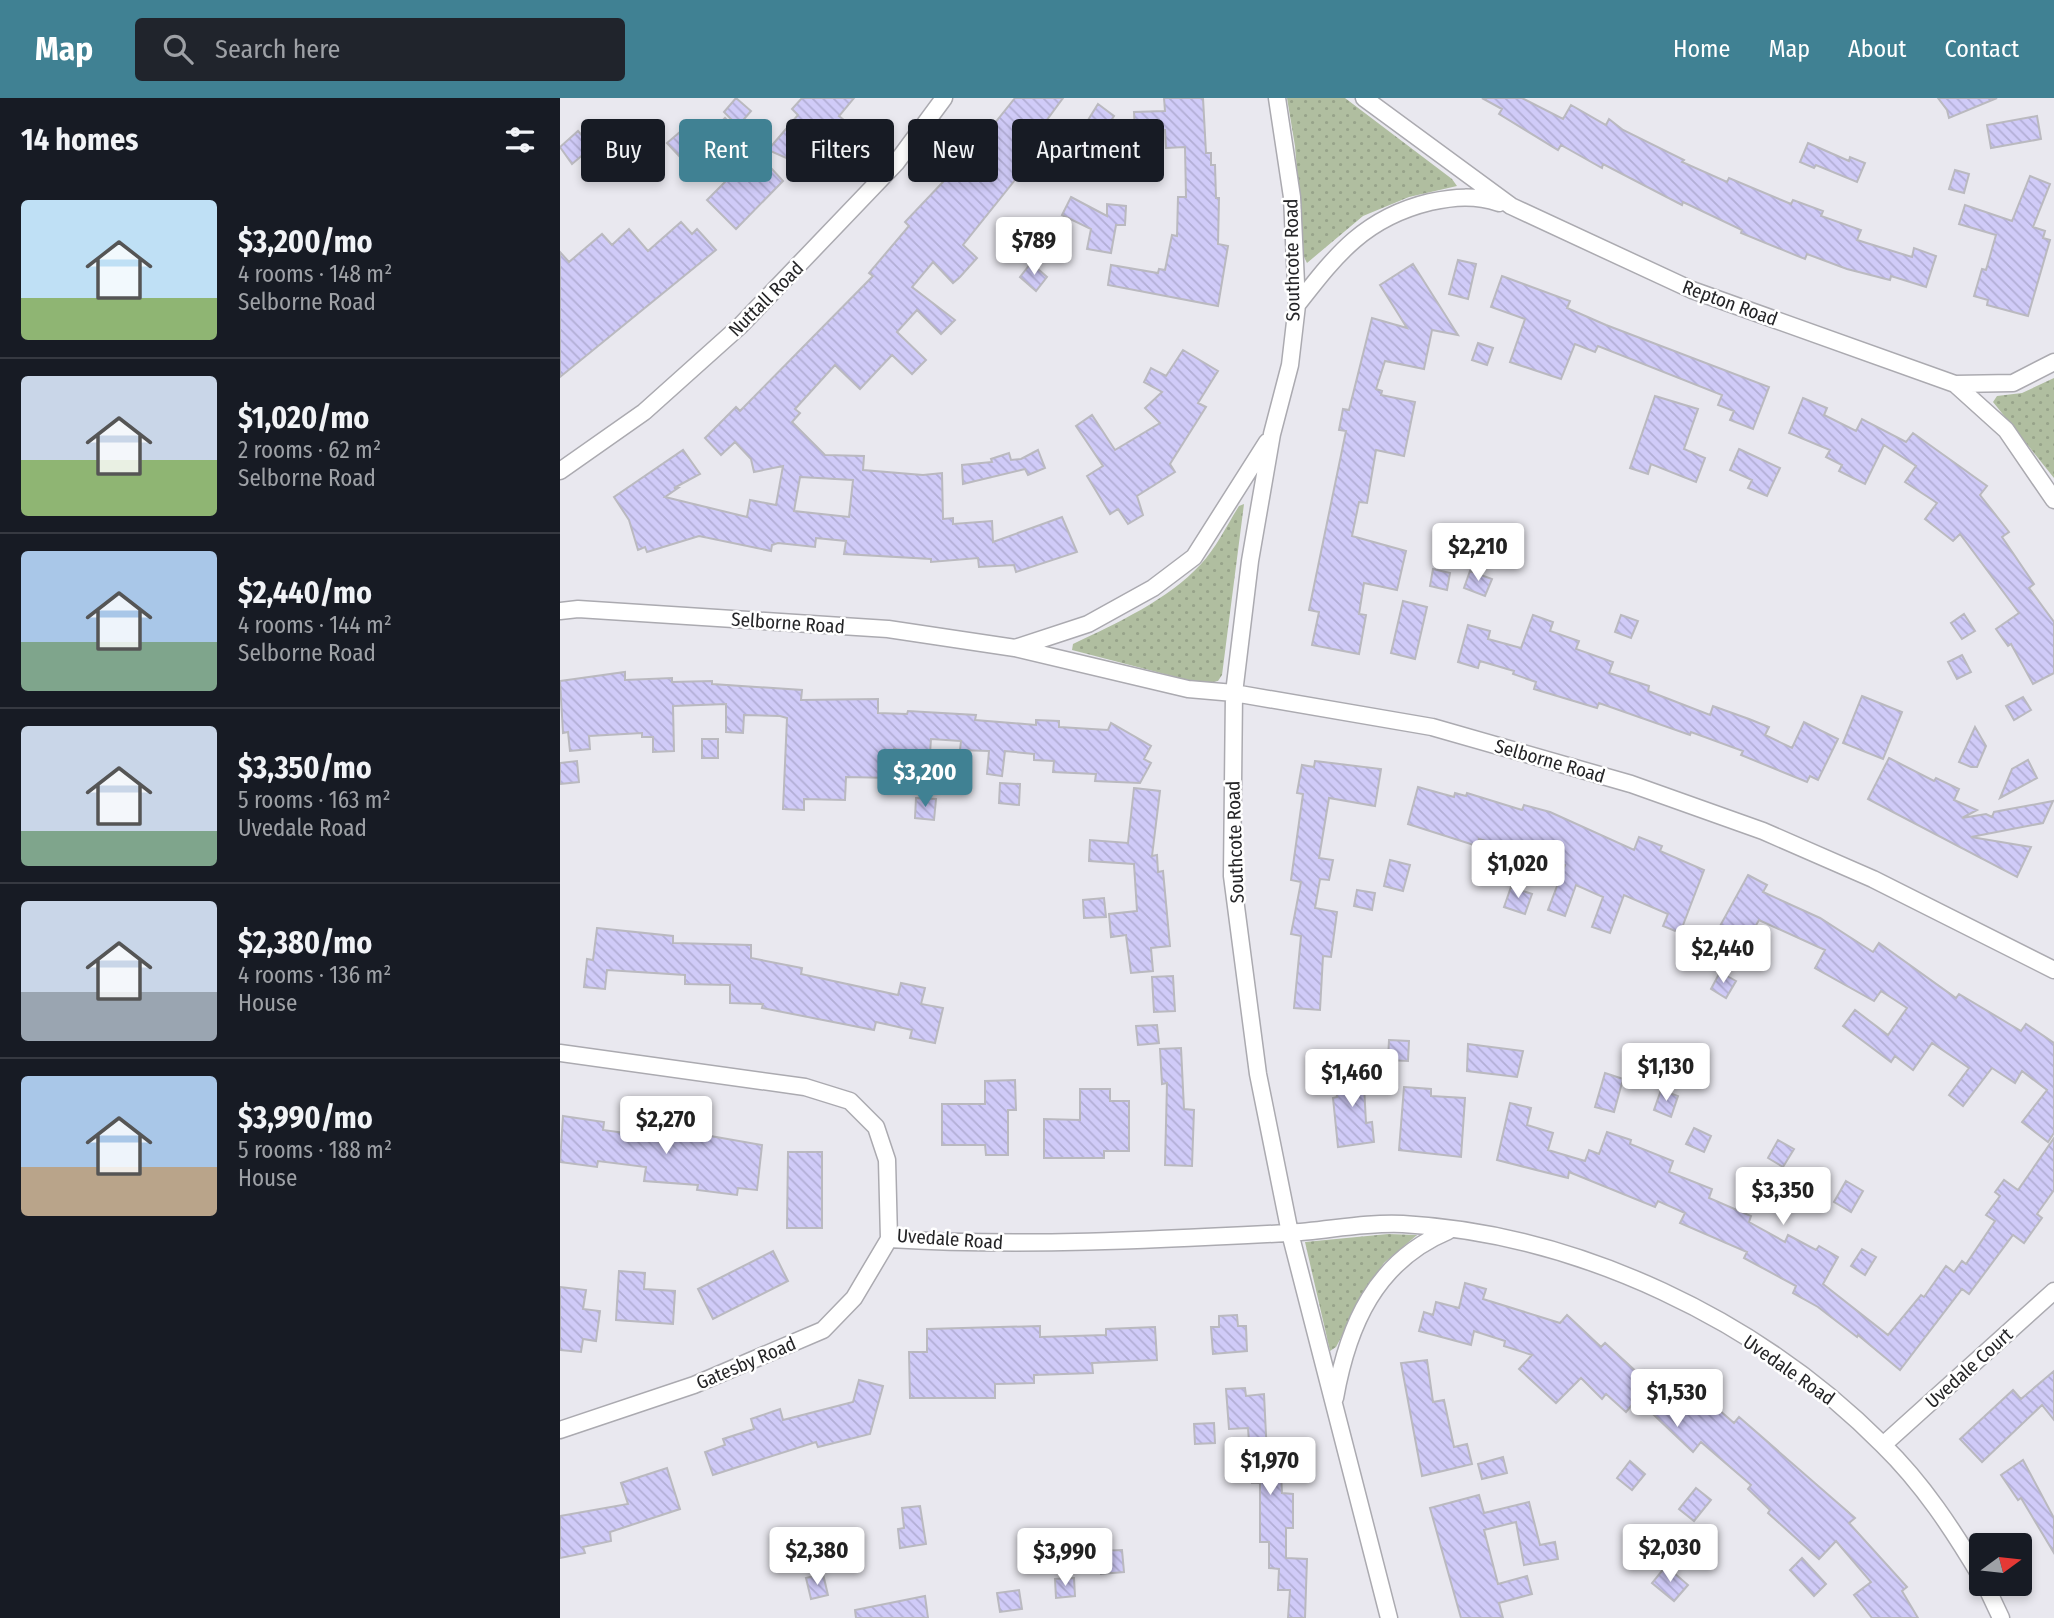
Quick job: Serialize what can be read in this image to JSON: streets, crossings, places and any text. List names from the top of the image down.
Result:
{
  "streets": {
    "street": [
      "Southcote Road",
      "Nuttall Road",
      "Repton Road",
      "Selborne Road",
      "Uvedale Road",
      "Gatesby Road",
      "Uvedale Court"
    ]
  },
  "crossings": [
    ["Southcote Road", "Repton Road"],
    ["Southcote Road", "Selborne Road"],
    ["Southcote Road", "Uvedale Road"],
    ["Uvedale Road", "Gatesby Road"],
    ["Uvedale Road", "Uvedale Court"]
  ],
  "north": "right",
  "page": {
    "header": "Map",
    "search": "Search here",
    "nav": [
      "Home",
      "Map",
      "About",
      "Contact"
    ],
    "heading": "14 homes",
    "chip": [
      "Buy",
      "Rent",
      "Filters",
      "New",
      "Apartment"
    ],
    "list": [
      {
        "name": "$3,200/mo",
        "note": "4 rooms · 148 m² · Selborne Road"
      },
      {
        "name": "$1,020/mo",
        "note": "2 rooms · 62 m² · Selborne Road"
      },
      {
        "name": "$2,440/mo",
        "note": "4 rooms · 144 m² · Selborne Road"
      },
      {
        "name": "$3,350/mo",
        "note": "5 rooms · 163 m² · Uvedale Road"
      },
      {
        "name": "$2,380/mo",
        "note": "4 rooms · 136 m² · House"
      },
      {
        "name": "$3,990/mo",
        "note": "5 rooms · 188 m² · House"
      }
    ],
    "price": [
      "$789",
      "$2,210",
      "$3,200",
      "$1,020",
      "$2,440",
      "$1,130",
      "$1,460",
      "$2,270",
      "$3,350",
      "$1,530",
      "$1,970",
      "$2,030",
      "$2,380",
      "$3,990"
    ]
  }
}
